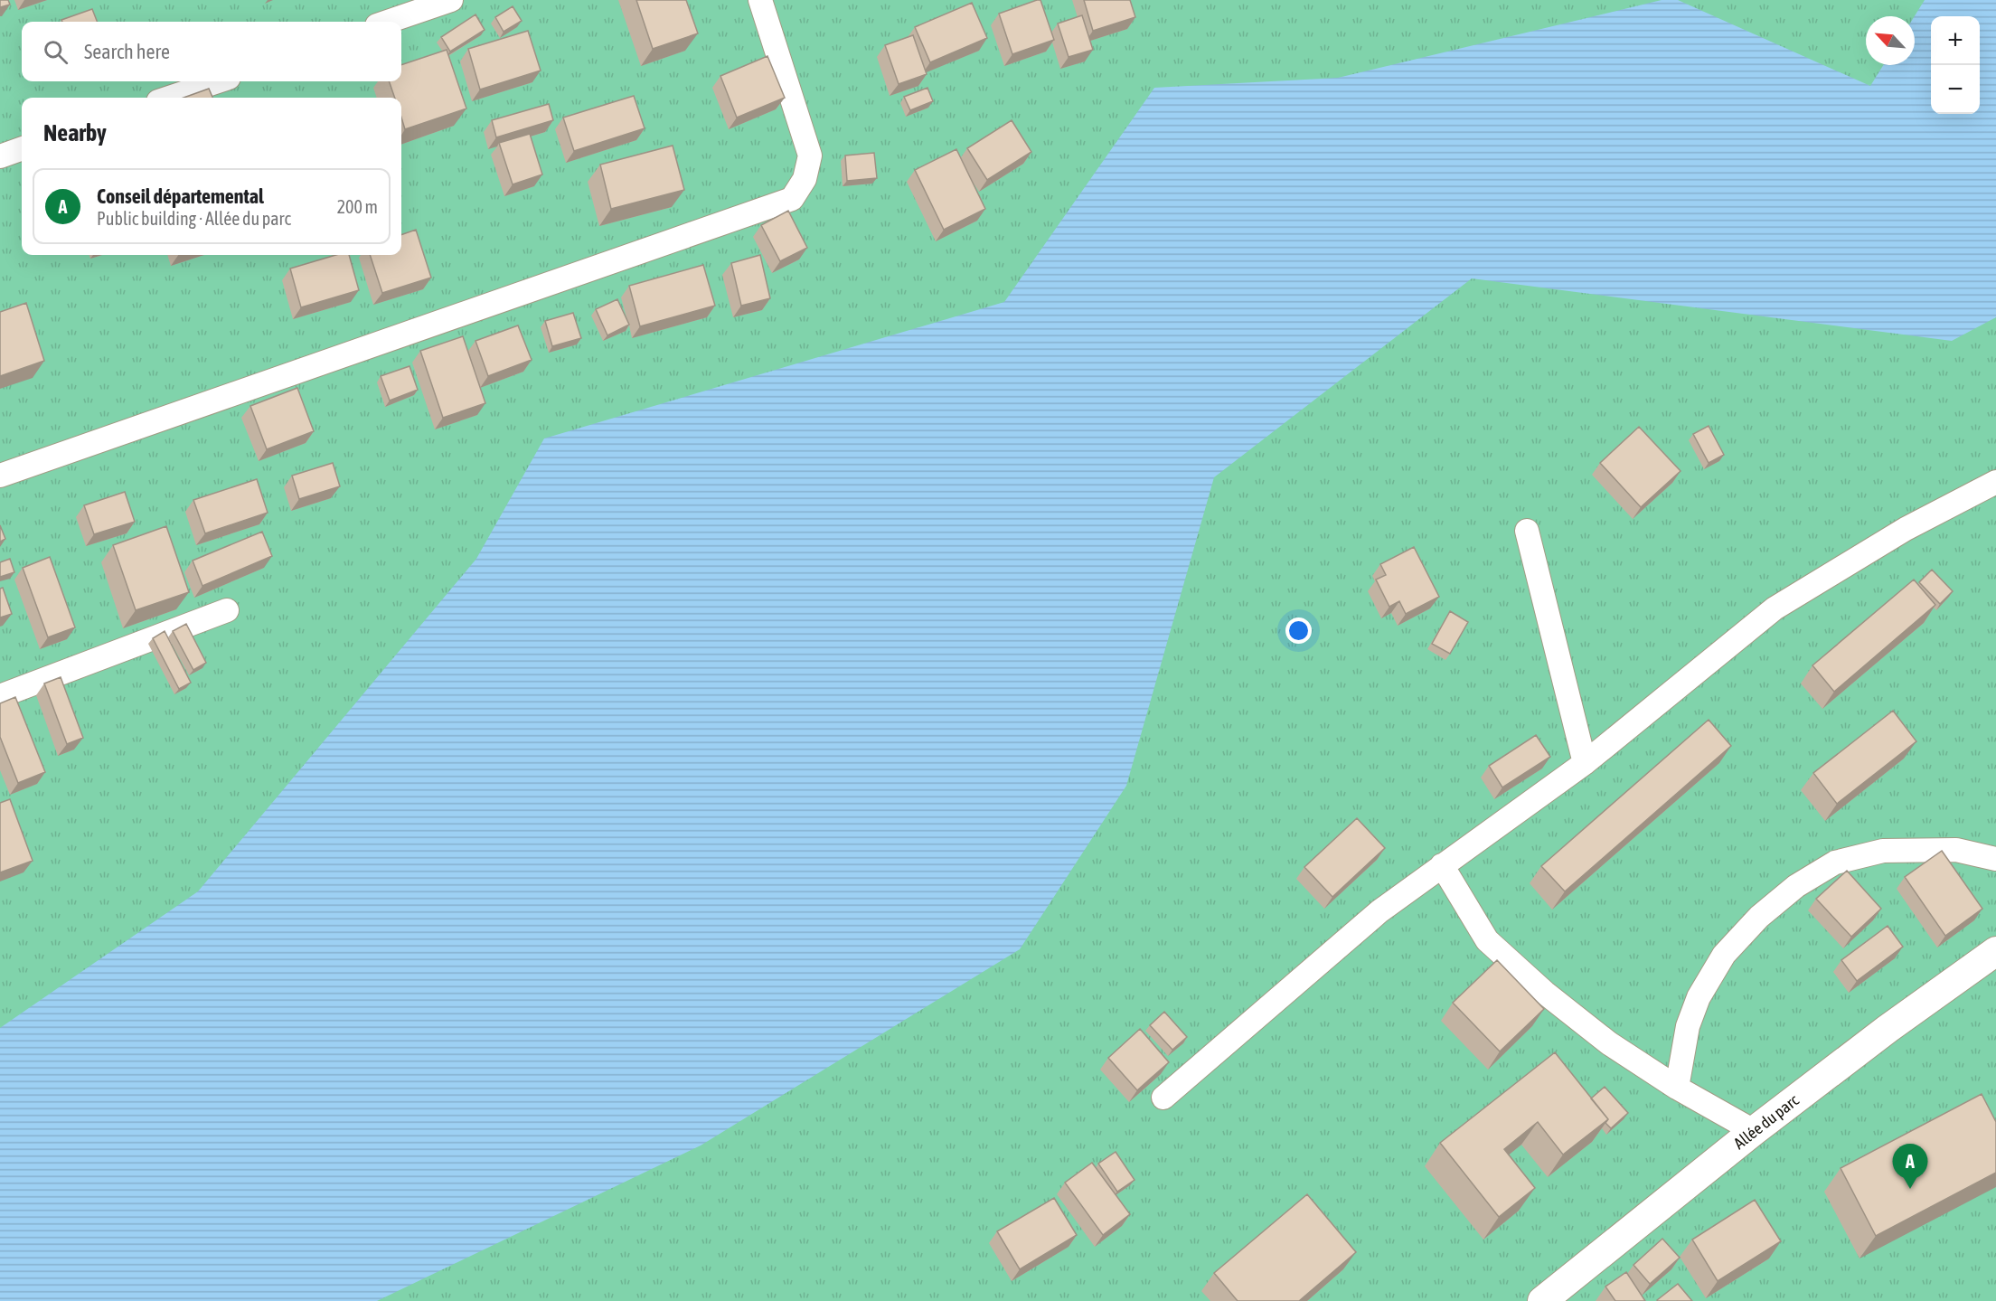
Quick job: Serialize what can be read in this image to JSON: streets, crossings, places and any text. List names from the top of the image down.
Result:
{
  "streets": {
    "street": ["Allée du parc"]
  },
  "north": "top left",
  "page": {
    "map_buttons": ["+", "−"],
    "search": "Search here",
    "heading": "Nearby",
    "list": [
      {
        "mark": "A",
        "name": "Conseil départemental",
        "note": "Public building · Allée du parc",
        "value": "200 m"
      }
    ],
    "pins": "A"
  }
}
